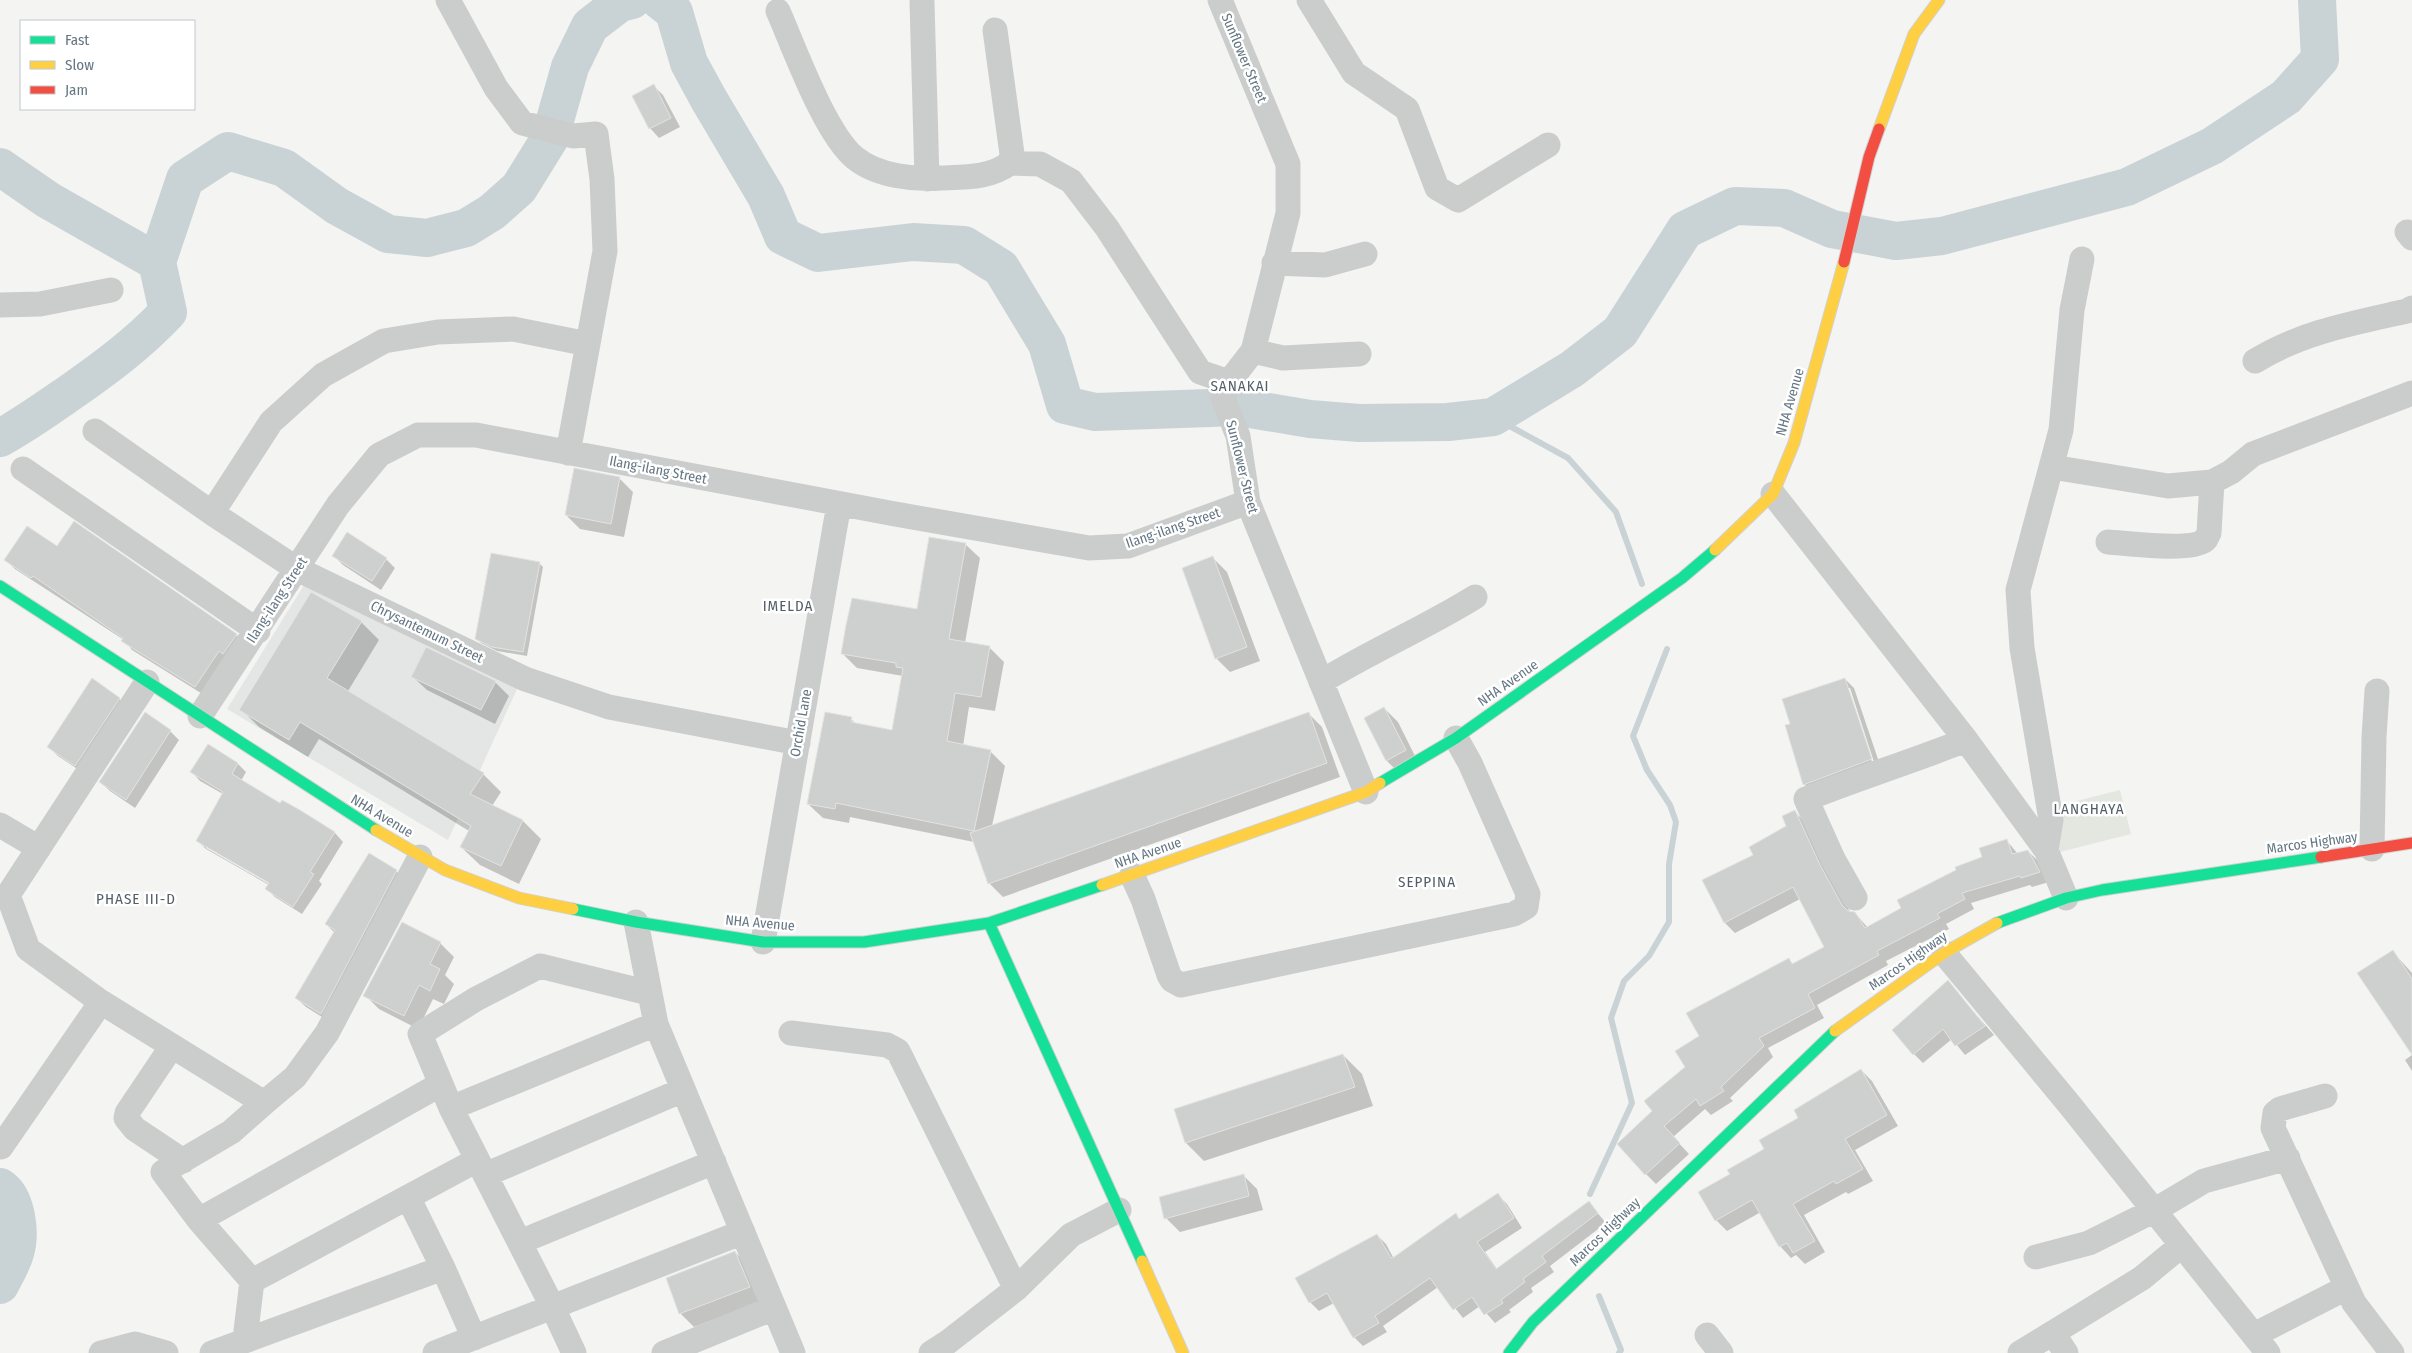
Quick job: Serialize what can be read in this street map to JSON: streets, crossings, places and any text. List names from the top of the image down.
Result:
{
  "streets": {
    "street": [
      "Sunflower Street",
      "NHA Avenue",
      "Ilang-ilang Street",
      "Chrysantemum Street",
      "Orchid Lane",
      "Marcos Highway"
    ]
  },
  "crossings": [
    ["Sunflower Street", "NHA Avenue"],
    ["Sunflower Street", "Ilang-ilang Street"],
    ["NHA Avenue", "Ilang-ilang Street"],
    ["NHA Avenue", "Orchid Lane"],
    ["Ilang-ilang Street", "Chrysantemum Street"],
    ["Ilang-ilang Street", "Orchid Lane"],
    ["Chrysantemum Street", "Orchid Lane"]
  ],
  "districts": [
    "SANAKAI",
    "IMELDA",
    "LANGHAYA",
    "SEPPINA",
    "PHASE III-D"
  ],
  "legend": ["Fast", "Slow", "Jam"]
}
